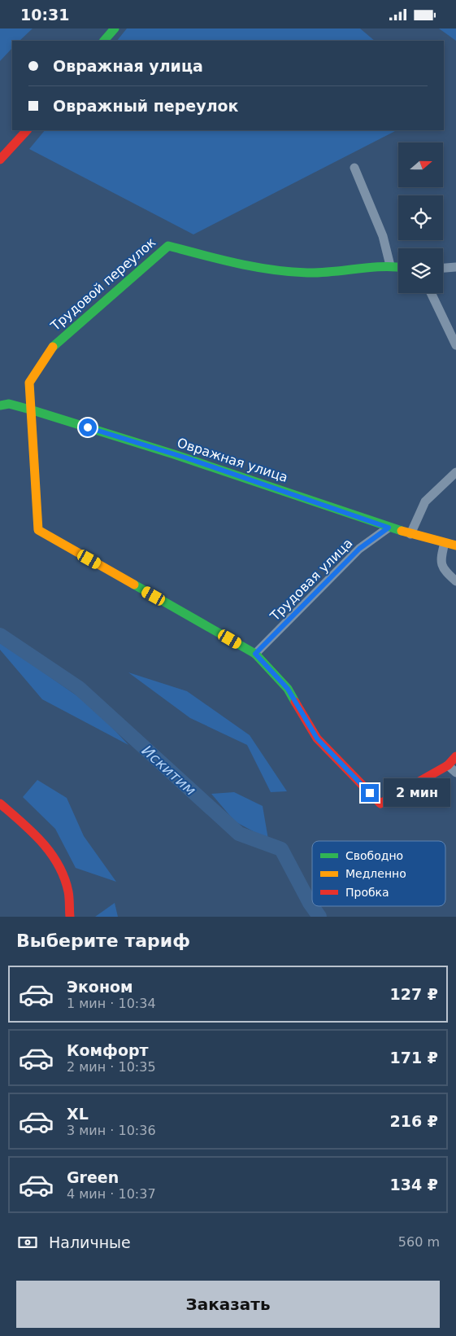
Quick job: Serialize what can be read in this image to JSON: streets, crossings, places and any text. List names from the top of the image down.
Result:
{
  "streets": {
    "street": ["Трудовой переулок", "Овражная улица", "Трудовая улица"]
  },
  "crossings": [
    ["Трудовой переулок", "Овражная улица"],
    ["Трудовой переулок", "Трудовая улица"],
    ["Овражная улица", "Трудовая улица"]
  ],
  "water": ["Искитим"],
  "legend": ["Свободно", "Медленно", "Пробка"],
  "north": "right",
  "page": {
    "status": "10:31",
    "banner": ["Овражная улица", "Овражный переулок"],
    "bubble": "2 мин",
    "heading": "Выберите тариф",
    "list": [
      {
        "name": "Эконом",
        "note": "1 мин · 10:34",
        "value": "127 ₽"
      },
      {
        "name": "Комфорт",
        "note": "2 мин · 10:35",
        "value": "171 ₽"
      },
      {
        "name": "XL",
        "note": "3 мин · 10:36",
        "value": "216 ₽"
      },
      {
        "name": "Green",
        "note": "4 мин · 10:37",
        "value": "134 ₽"
      }
    ],
    "pay": ["Наличные", "560 m"],
    "buttons": "Заказать"
  }
}
